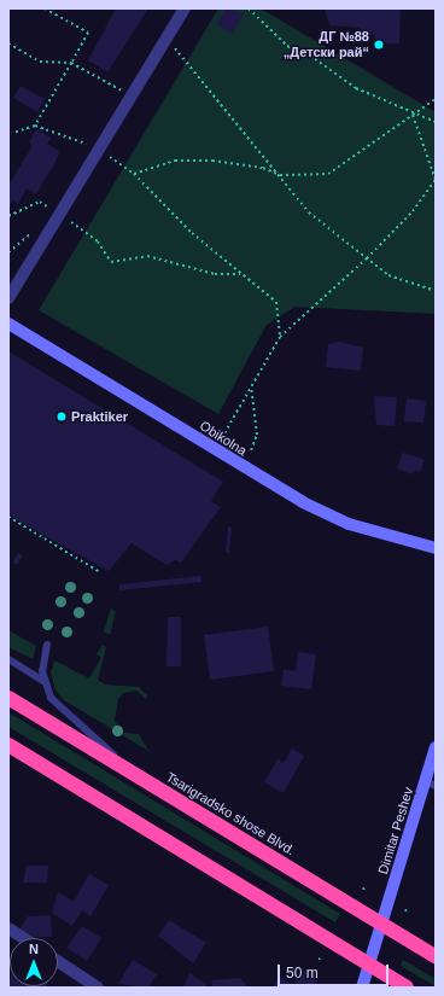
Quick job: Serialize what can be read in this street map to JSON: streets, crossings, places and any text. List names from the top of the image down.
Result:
{
  "streets": {
    "highway": ["Tsarigradsko shose Blvd."],
    "street": ["Obikolna", "Dimitar Peshev"]
  },
  "crossings": [
    ["Tsarigradsko shose Blvd.", "Dimitar Peshev"]
  ],
  "places": ["ДГ №88 „Детски рай“", "Praktiker"],
  "scale_bar": "50 m",
  "north": "top"
}
